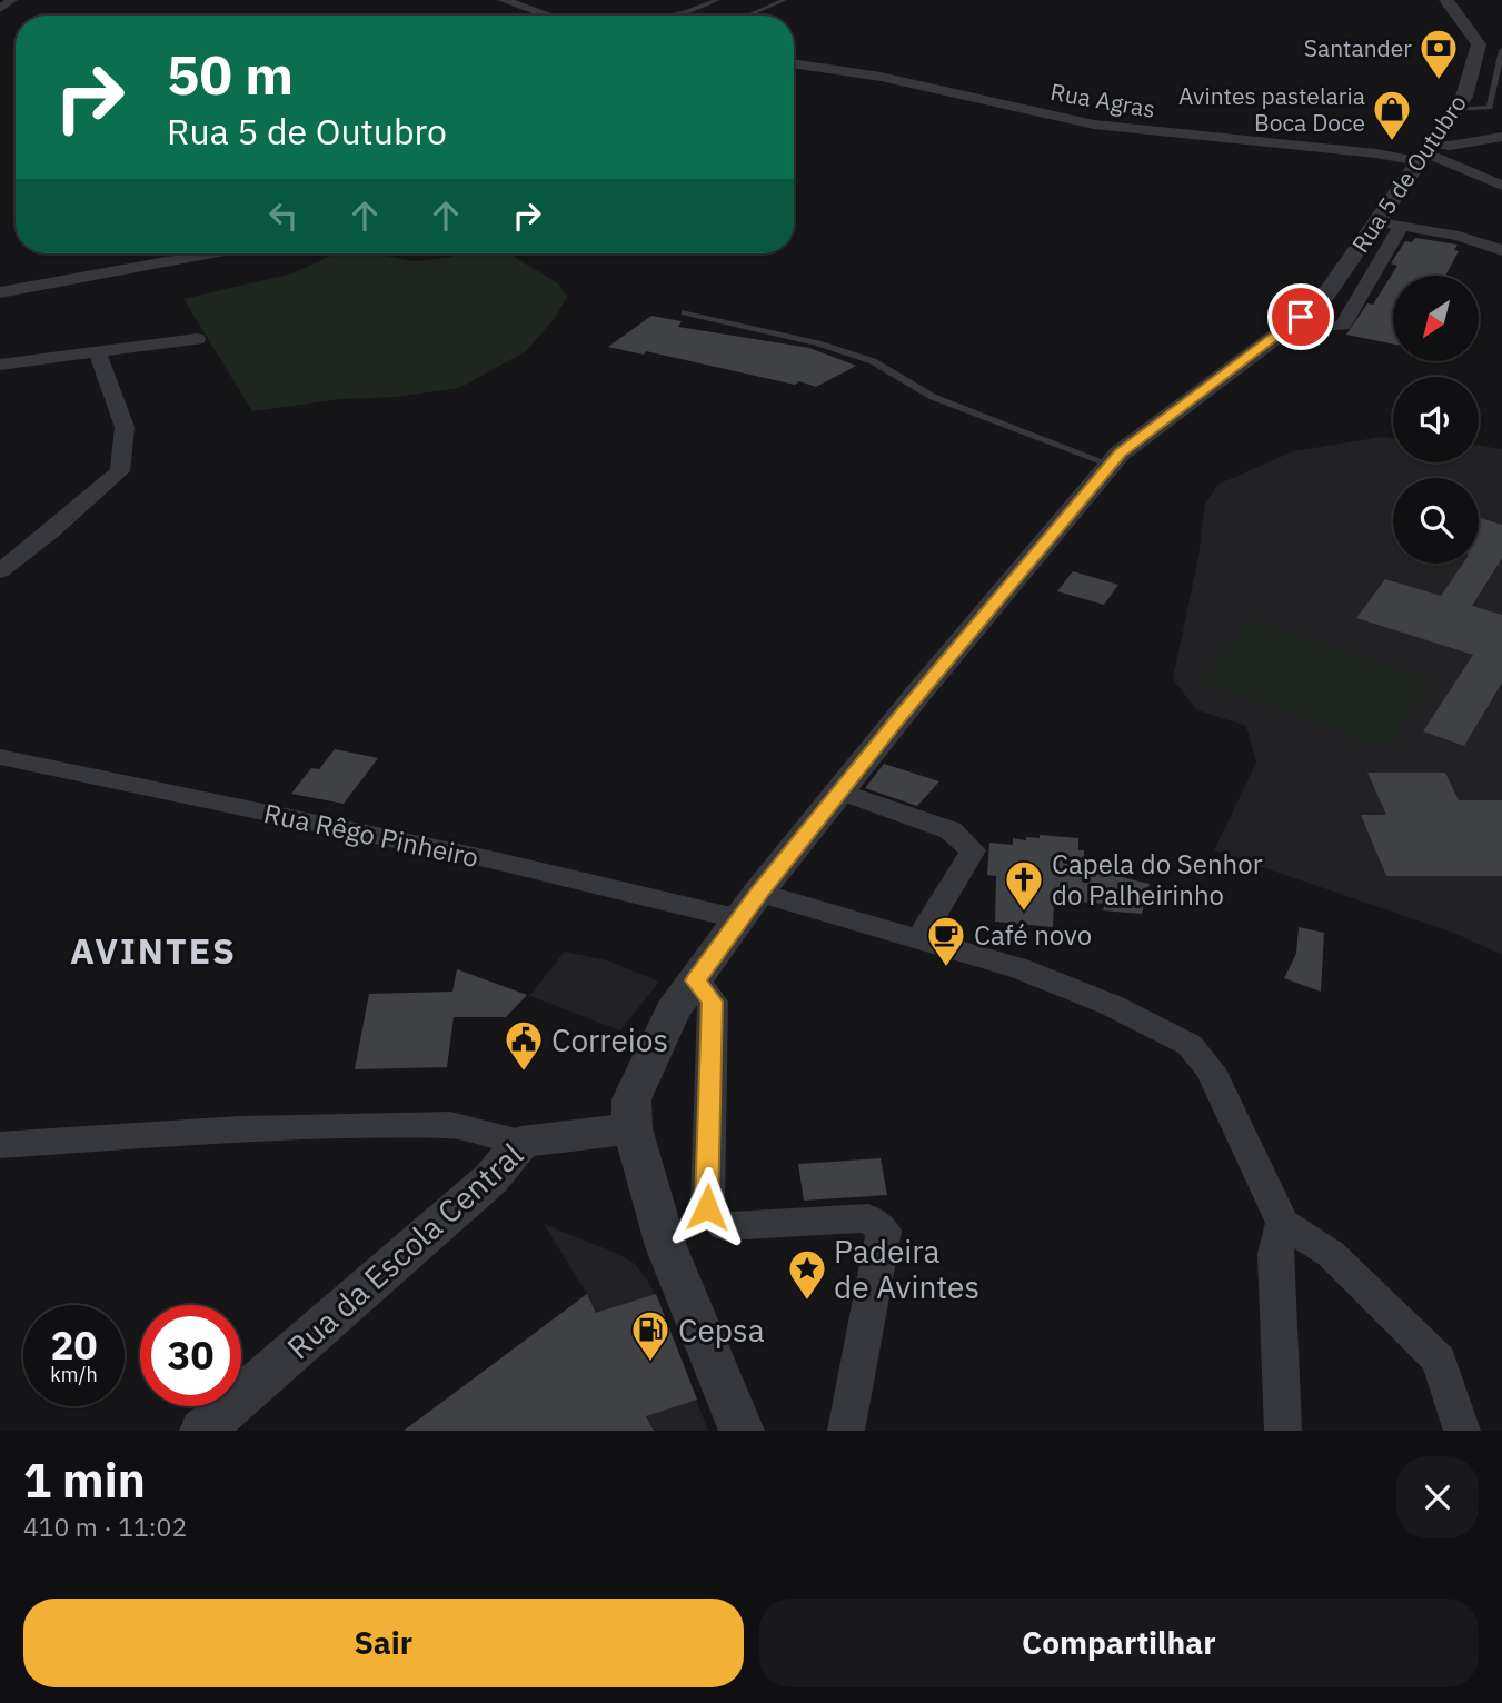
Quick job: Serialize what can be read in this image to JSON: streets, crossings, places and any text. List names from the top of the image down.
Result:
{
  "streets": {
    "street": [
      "Rua Agras",
      "Rua 5 de Outubro",
      "Rua Rêgo Pinheiro",
      "Rua da Escola Central"
    ]
  },
  "crossings": [
    ["Rua Agras", "Rua 5 de Outubro"],
    ["Rua 5 de Outubro", "Rua Rêgo Pinheiro"],
    ["Rua 5 de Outubro", "Rua da Escola Central"]
  ],
  "districts": ["AVINTES"],
  "places": {
    "bank": ["Santander"],
    "shop": ["Avintes pastelaria Boca Doce"],
    "church": ["Capela do Senhor do Palheirinho"],
    "cafe": ["Café novo"],
    "public building": ["Correios"],
    "place": ["Padeira de Avintes"],
    "fuel station": ["Cepsa"]
  },
  "north": "bottom left",
  "page": {
    "turn": ["50 m", "Rua 5 de Outubro"],
    "speed": "20 km/h",
    "limit": "30",
    "heading": ["1 min", "410 m · 11:02"],
    "buttons": ["Sair", "Compartilhar"]
  }
}
